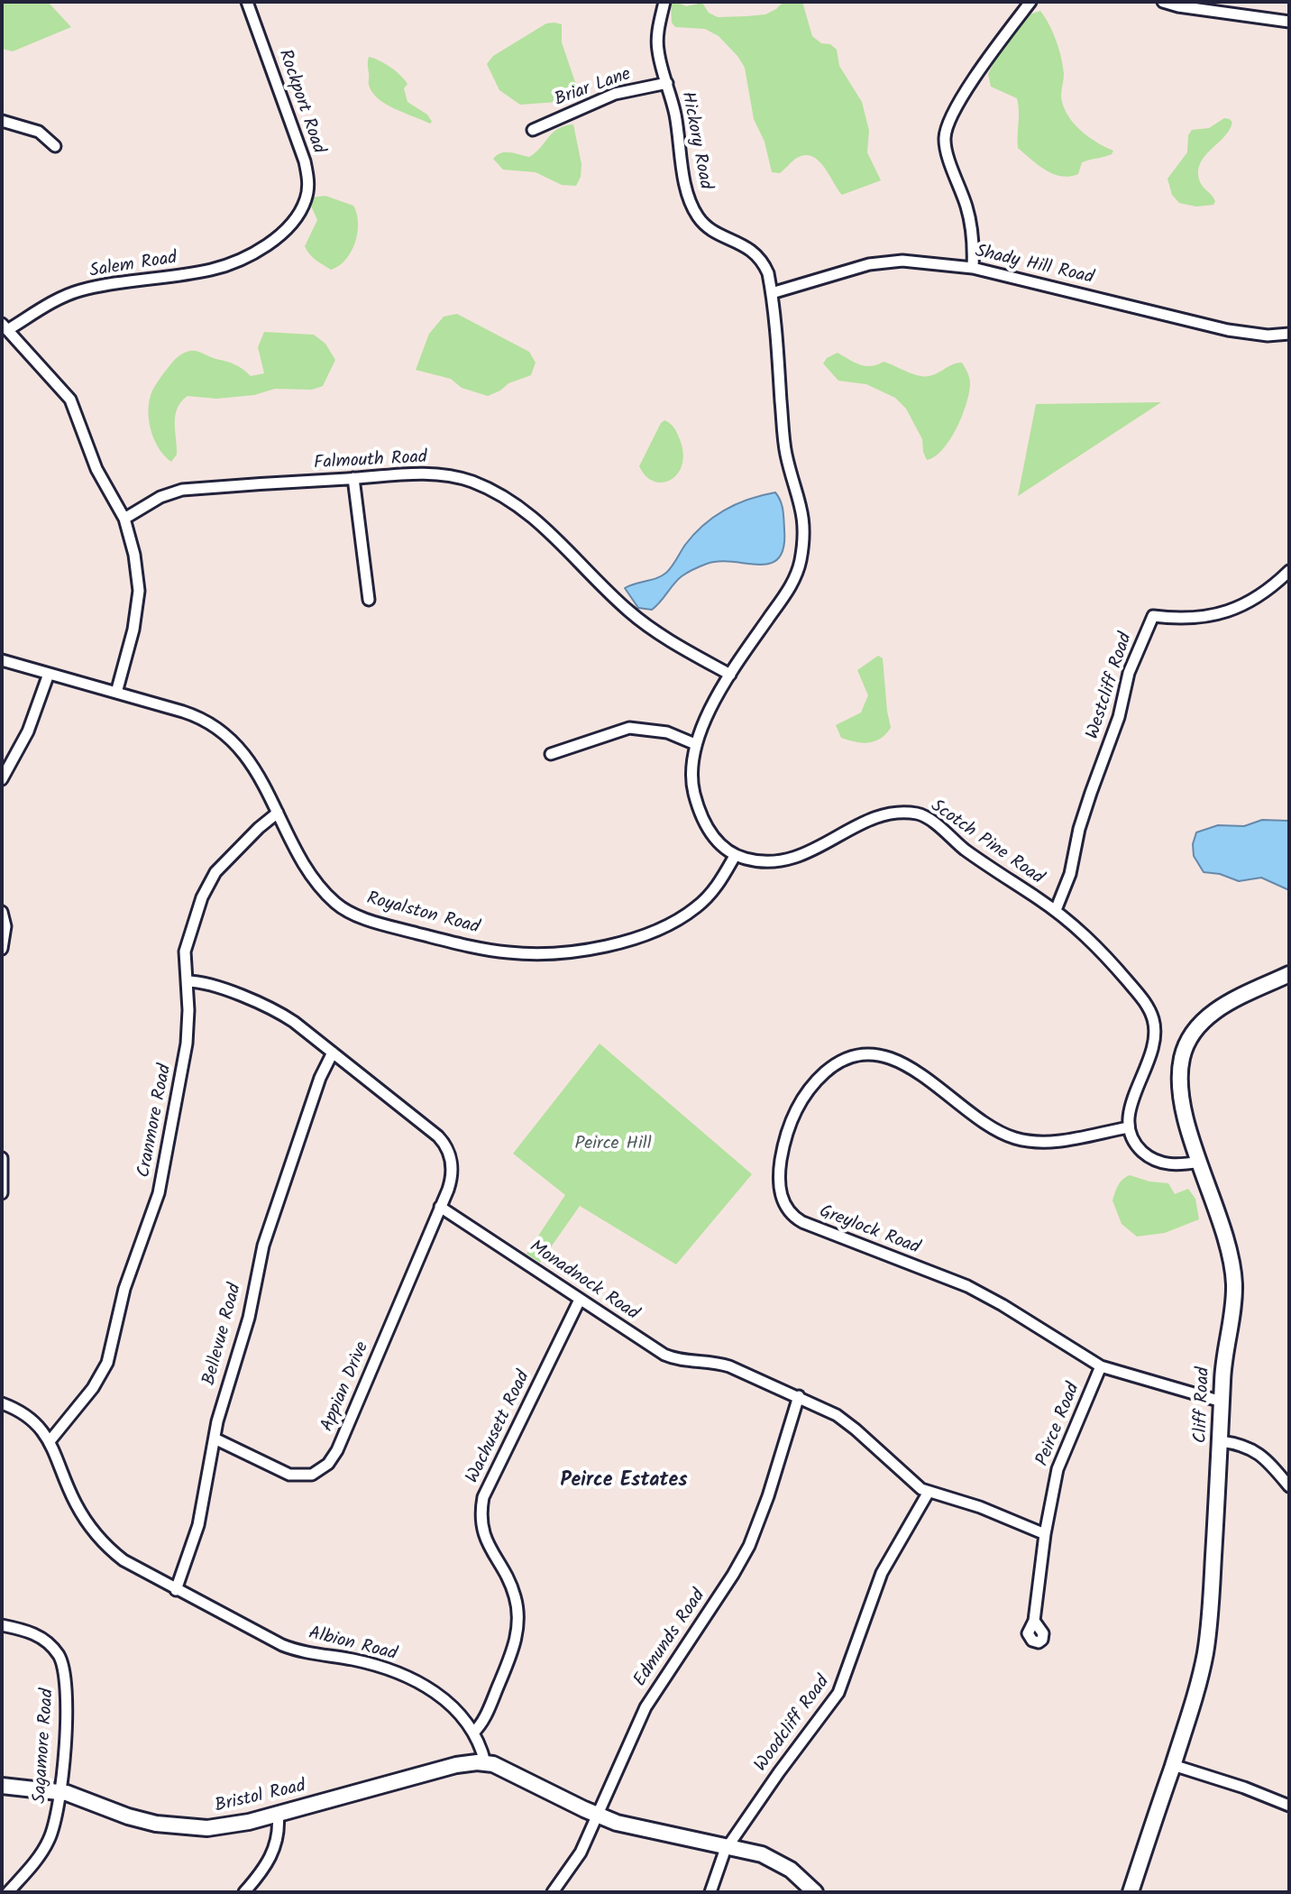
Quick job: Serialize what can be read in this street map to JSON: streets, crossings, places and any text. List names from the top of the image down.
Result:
{
  "streets": {
    "street": [
      "Briar Lane",
      "Rockport Road",
      "Hickory Road",
      "Salem Road",
      "Shady Hill Road",
      "Falmouth Road",
      "Westcliff Road",
      "Scotch Pine Road",
      "Royalston Road",
      "Cranmore Road",
      "Greylock Road",
      "Monadnock Road",
      "Bellevue Road",
      "Appian Drive",
      "Cliff Road",
      "Peirce Road",
      "Wachusett Road",
      "Edmunds Road",
      "Albion Road",
      "Woodcliff Road",
      "Sagamore Road",
      "Bristol Road"
    ]
  },
  "crossings": [
    ["Briar Lane", "Hickory Road"],
    ["Rockport Road", "Salem Road"],
    ["Hickory Road", "Shady Hill Road"],
    ["Westcliff Road", "Scotch Pine Road"],
    ["Scotch Pine Road", "Royalston Road"],
    ["Scotch Pine Road", "Greylock Road"],
    ["Royalston Road", "Cranmore Road"],
    ["Cranmore Road", "Albion Road"],
    ["Greylock Road", "Peirce Road"],
    ["Monadnock Road", "Appian Drive"],
    ["Monadnock Road", "Peirce Road"],
    ["Monadnock Road", "Wachusett Road"],
    ["Monadnock Road", "Edmunds Road"],
    ["Monadnock Road", "Woodcliff Road"],
    ["Bellevue Road", "Appian Drive"],
    ["Bellevue Road", "Albion Road"],
    ["Wachusett Road", "Albion Road"],
    ["Albion Road", "Bristol Road"],
    ["Sagamore Road", "Bristol Road"]
  ],
  "districts": ["Peirce Estates"],
  "parks": ["Peirce Hill"]
}
